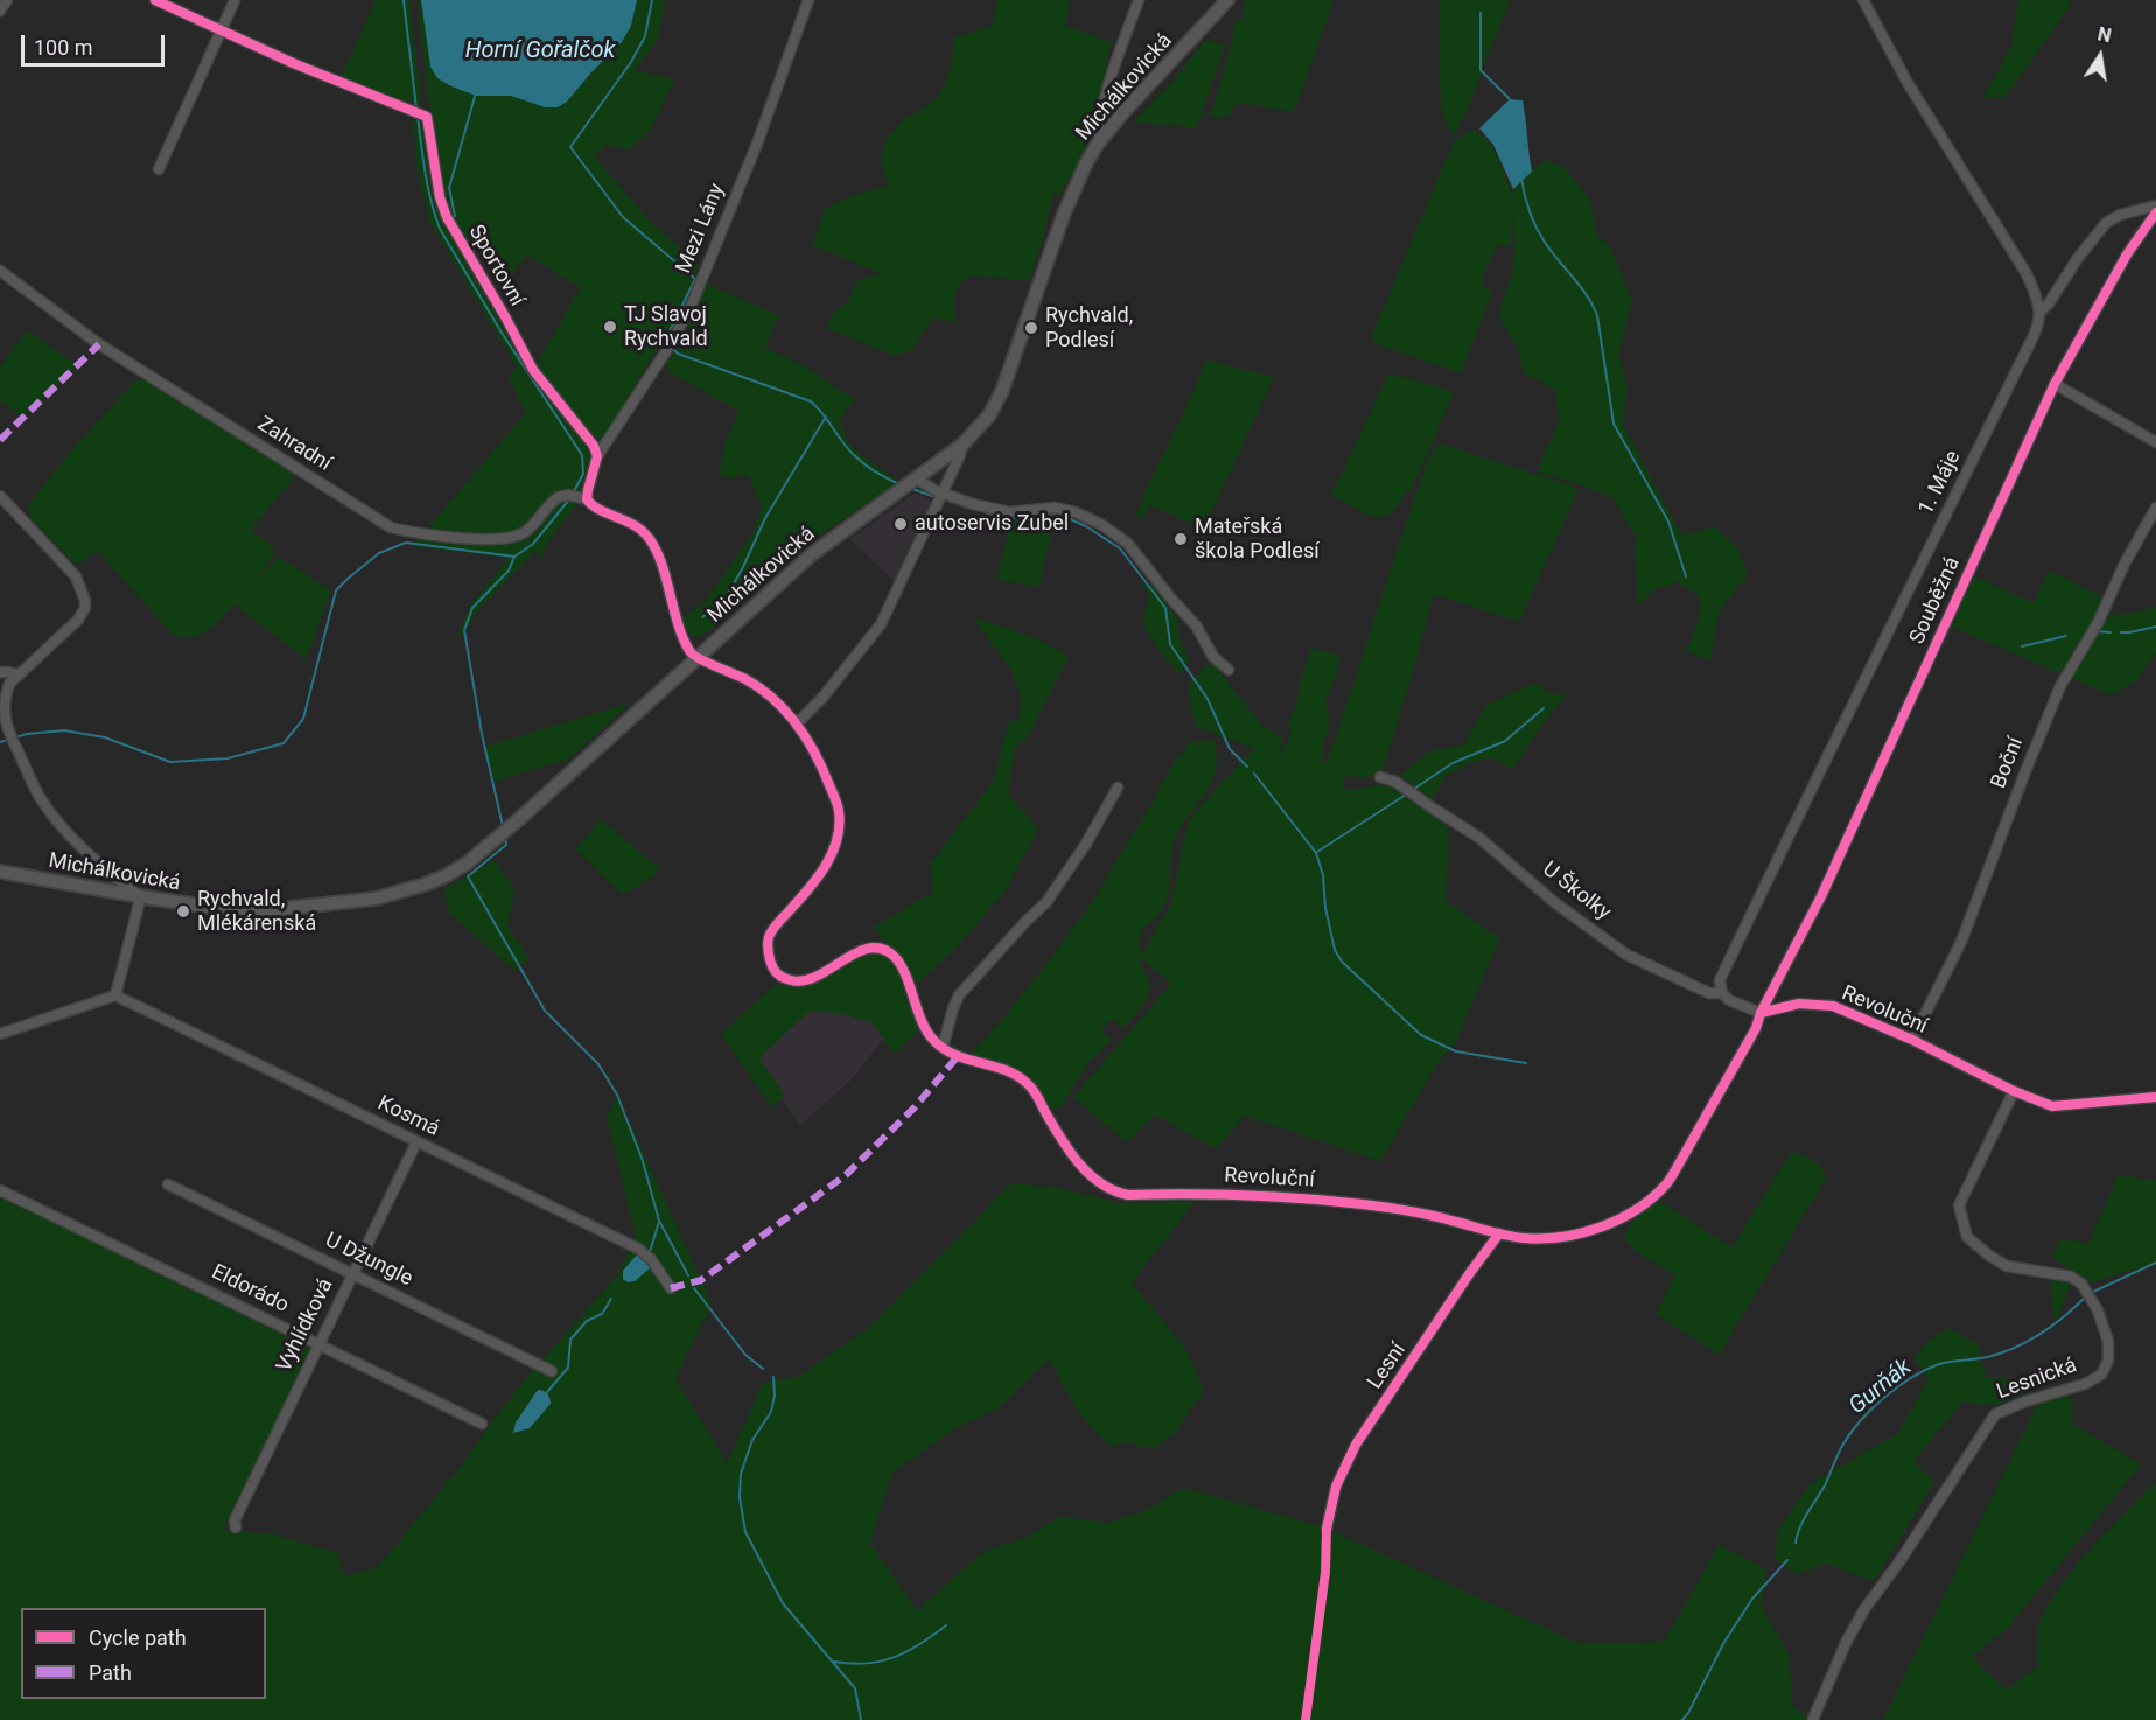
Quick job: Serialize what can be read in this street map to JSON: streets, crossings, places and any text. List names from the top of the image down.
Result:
{
  "streets": {
    "street": [
      "Michálkovická",
      "Mezi Lány",
      "Sportovní",
      "Zahradní",
      "1. Máje",
      "Souběžná",
      "Boční",
      "U Školky",
      "Revoluční",
      "Kosmá",
      "U Džungle",
      "Eldorádo",
      "Vyhlídková",
      "Lesní",
      "Lesnická"
    ]
  },
  "crossings": [
    ["Mezi Lány", "Sportovní"],
    ["1. Máje", "U Školky"],
    ["Souběžná", "U Školky"],
    ["Souběžná", "Revoluční"],
    ["Boční", "Revoluční"],
    ["U Školky", "Revoluční"],
    ["Revoluční", "Lesní"],
    ["Revoluční", "Lesnická"],
    ["Kosmá", "Vyhlídková"],
    ["U Džungle", "Vyhlídková"],
    ["Eldorádo", "Vyhlídková"]
  ],
  "water": ["Horní Gořalčok", "Gurňák"],
  "places": [
    "TJ Slavoj Rychvald",
    "Rychvald, Podlesí",
    "autoservis Zubel",
    "Mateřská škola Podlesí",
    "Rychvald, Mlékárenská"
  ],
  "legend": ["Cycle path", "Path"],
  "scale_bar": "100 m",
  "north": "top"
}
